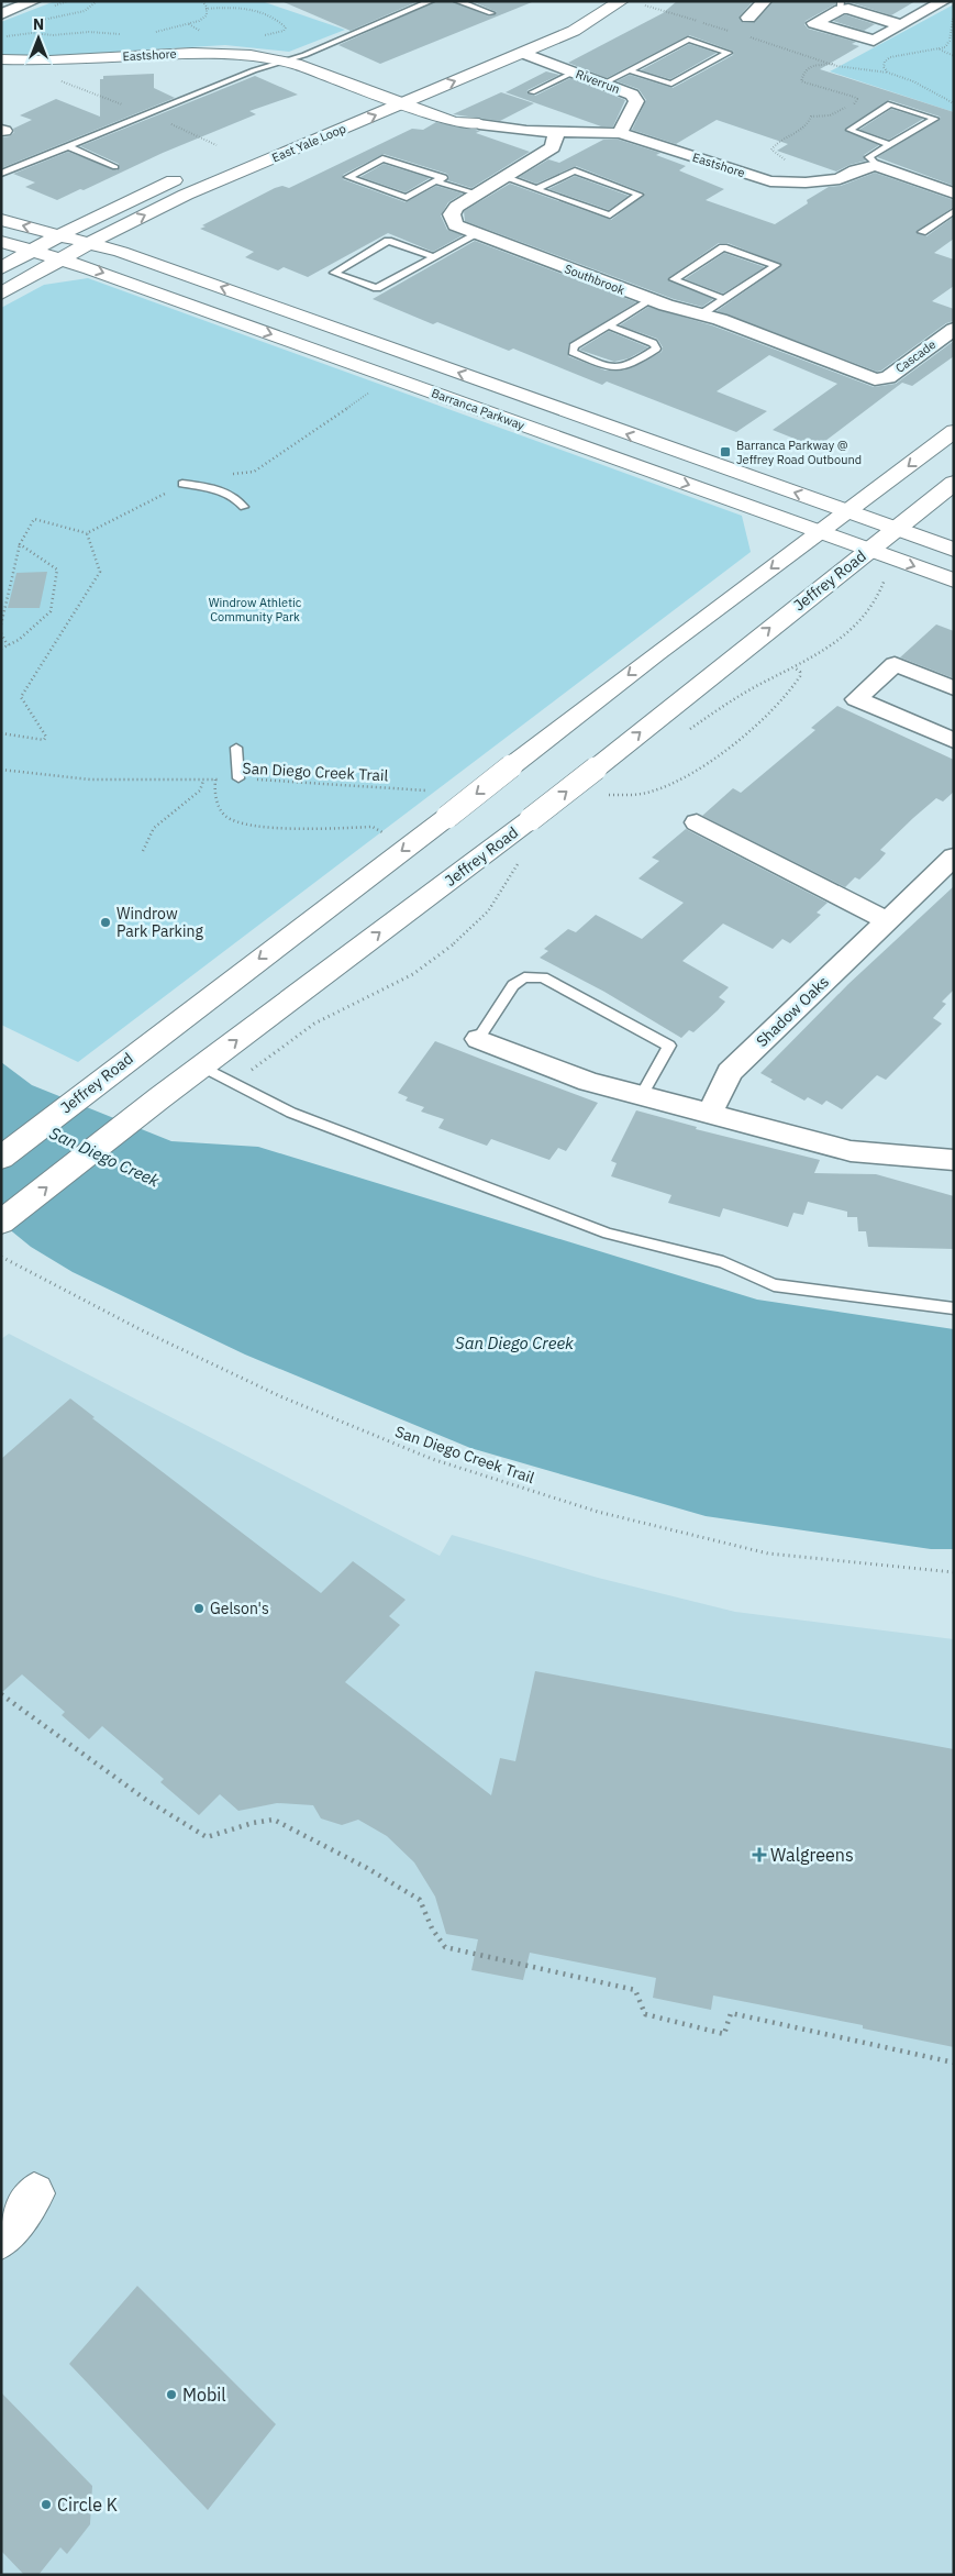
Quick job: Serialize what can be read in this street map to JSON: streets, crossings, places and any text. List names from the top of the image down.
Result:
{
  "streets": {
    "main road": [
      "Eastshore",
      "East Yale Loop",
      "Barranca Parkway",
      "Jeffrey Road"
    ],
    "street": [
      "Riverrun",
      "Southbrook",
      "Cascade",
      "Shadow Oaks"
    ],
    "path": ["San Diego Creek Trail"]
  },
  "crossings": [
    ["Eastshore", "Riverrun"],
    ["Eastshore", "East Yale Loop"],
    ["Eastshore", "Southbrook"],
    ["Riverrun", "East Yale Loop"],
    ["East Yale Loop", "Barranca Parkway"],
    ["Southbrook", "Cascade"],
    ["Barranca Parkway", "Jeffrey Road"]
  ],
  "water": ["San Diego Creek"],
  "parks": ["Windrow Athletic Community Park"],
  "places": {
    "transit": ["Barranca Parkway @ Jeffrey Road Outbound"],
    "other": [
      "Windrow Park Parking",
      "Gelson's",
      "Mobil",
      "Circle K"
    ],
    "health": ["Walgreens"]
  },
  "north": "top"
}
